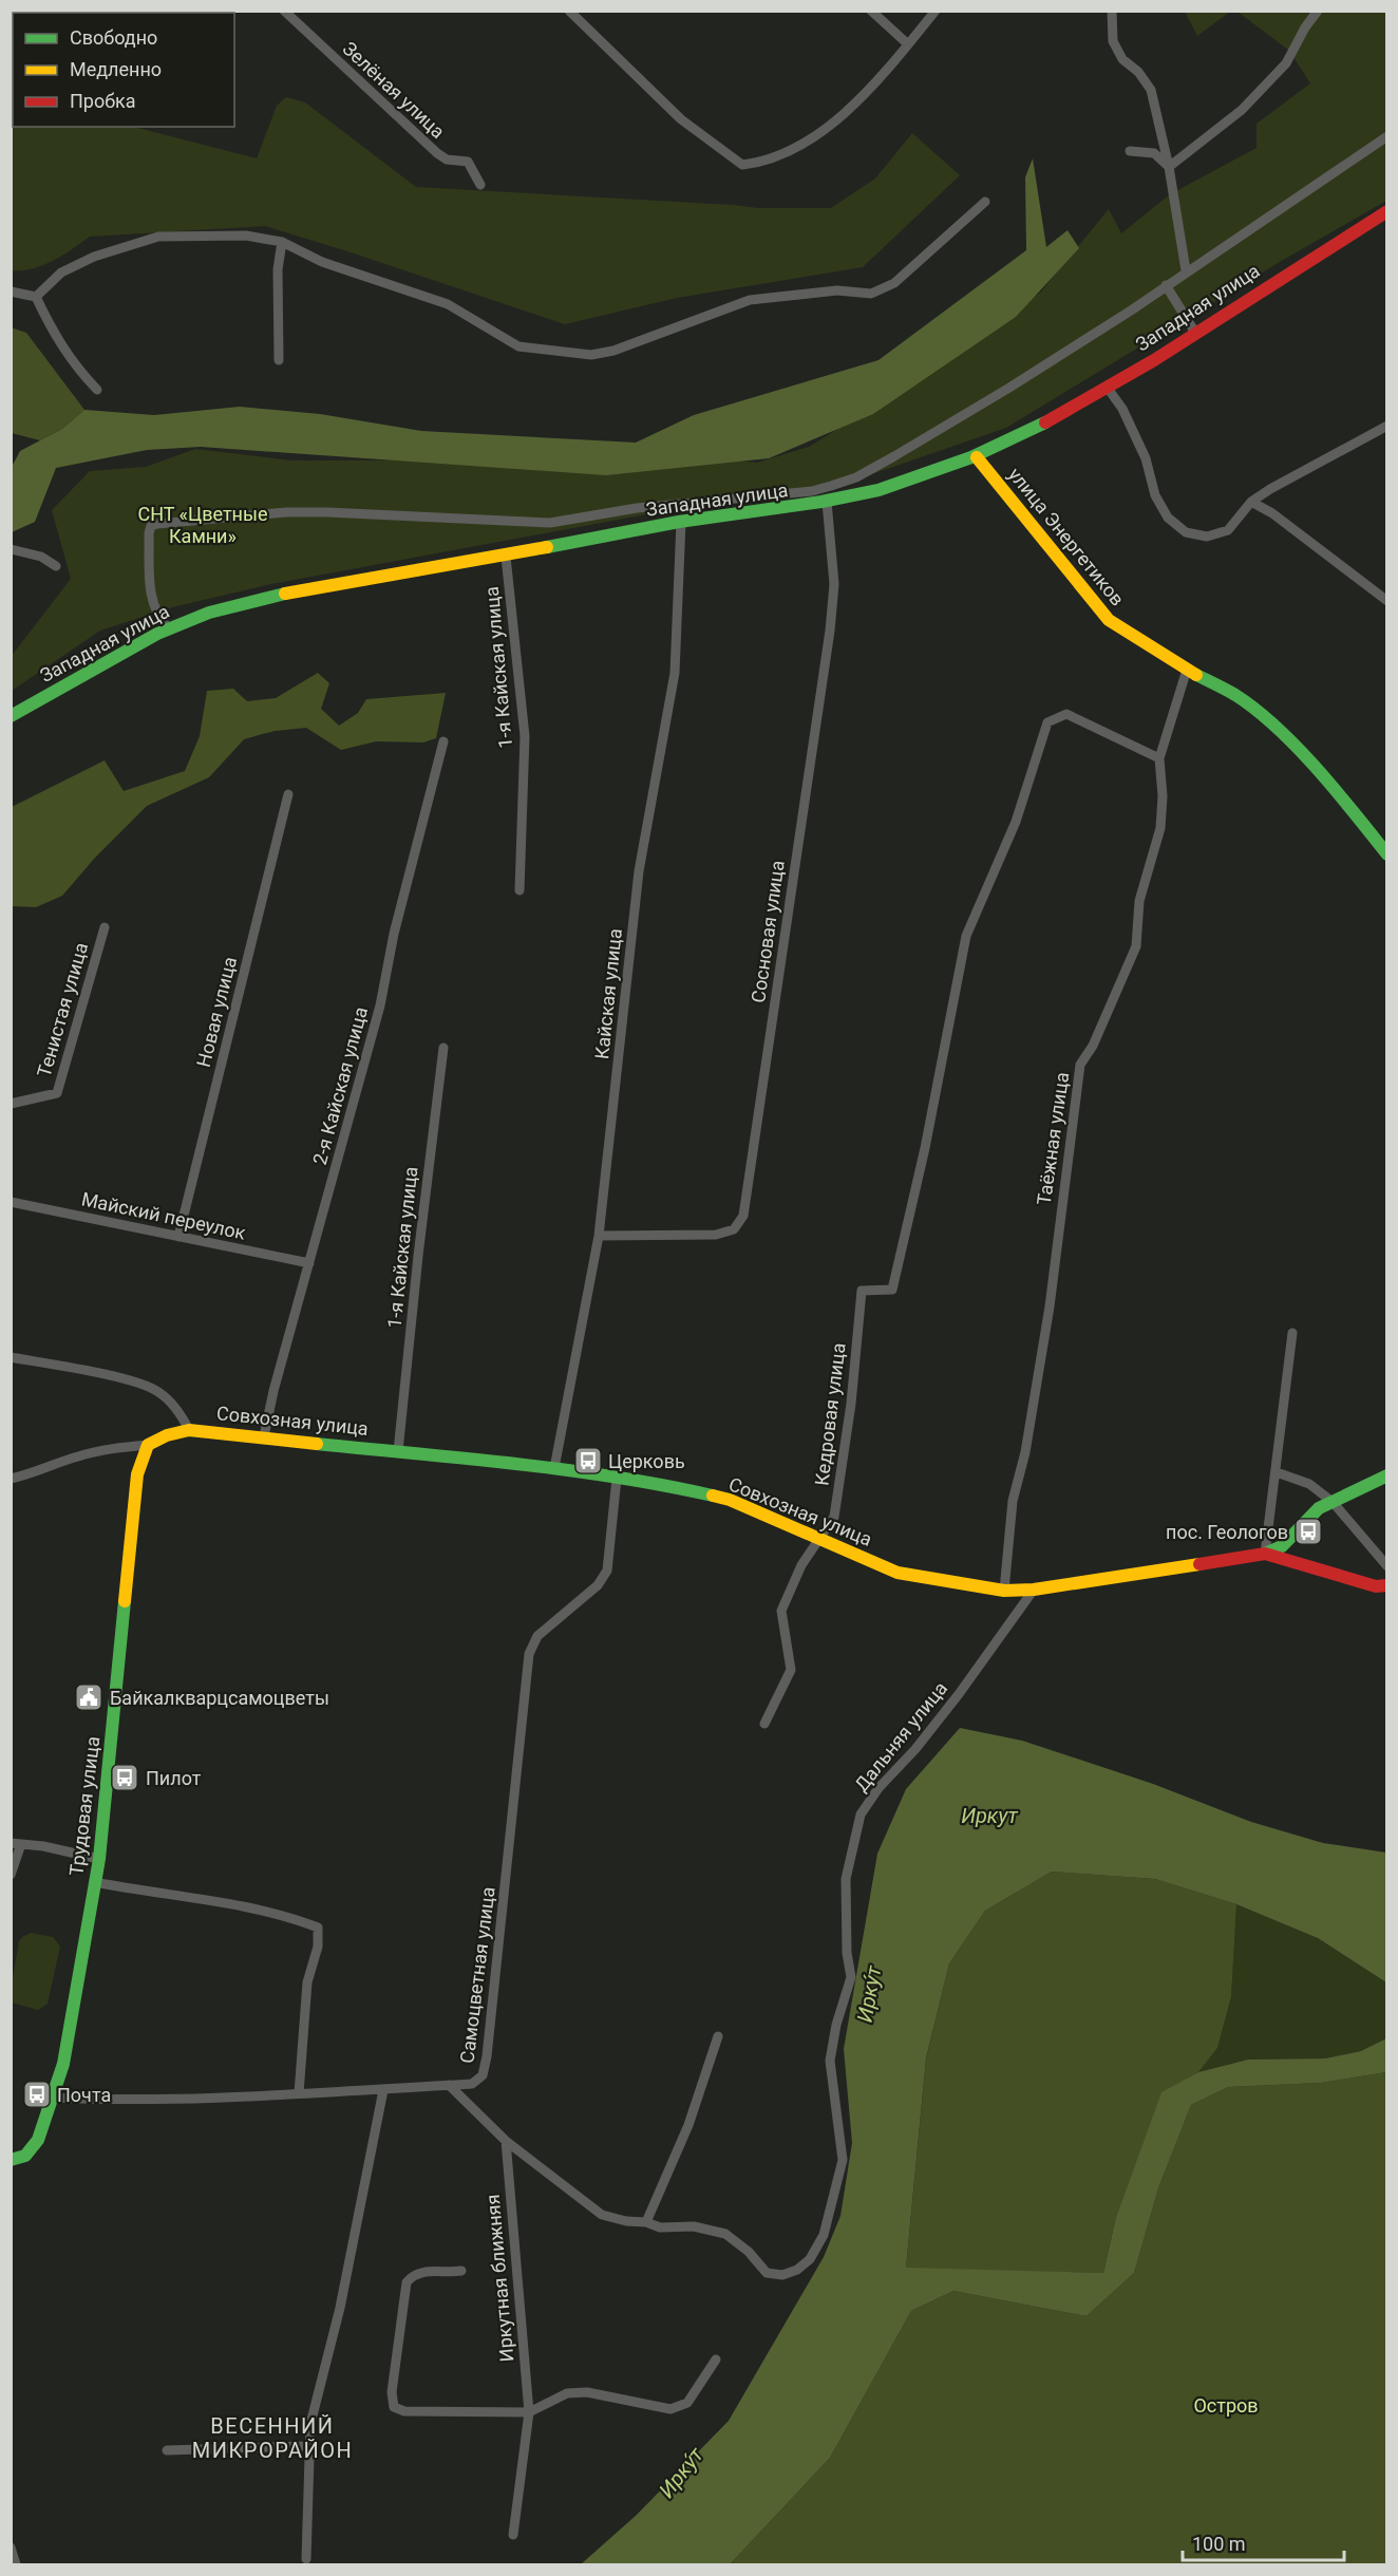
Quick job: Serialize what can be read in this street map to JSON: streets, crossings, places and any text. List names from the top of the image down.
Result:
{
  "streets": {
    "street": [
      "Зелёная улица",
      "Западная улица",
      "улица Энергетиков",
      "1-я Кайская улица",
      "Сосновая улица",
      "Кайская улица",
      "Тенистая улица",
      "Новая улица",
      "2-я Кайская улица",
      "Таёжная улица",
      "Майский переулок",
      "Кедровая улица",
      "Совхозная улица",
      "Дальняя улица",
      "Трудовая улица",
      "Самоцветная улица",
      "Иркутная ближняя"
    ]
  },
  "crossings": [
    ["Западная улица", "улица Энергетиков"],
    ["Западная улица", "1-я Кайская улица"],
    ["Западная улица", "Сосновая улица"],
    ["Западная улица", "Кайская улица"],
    ["улица Энергетиков", "Таёжная улица"],
    ["1-я Кайская улица", "Совхозная улица"],
    ["Сосновая улица", "Кайская улица"],
    ["Кайская улица", "Совхозная улица"],
    ["Новая улица", "Майский переулок"],
    ["2-я Кайская улица", "Майский переулок"],
    ["2-я Кайская улица", "Совхозная улица"],
    ["Таёжная улица", "Кедровая улица"],
    ["Таёжная улица", "Совхозная улица"],
    ["Кедровая улица", "Совхозная улица"],
    ["Совхозная улица", "Дальняя улица"],
    ["Совхозная улица", "Трудовая улица"],
    ["Совхозная улица", "Самоцветная улица"],
    ["Дальняя улица", "Самоцветная улица"],
    ["Дальняя улица", "Иркутная ближняя"],
    ["Трудовая улица", "Самоцветная улица"]
  ],
  "districts": ["ВЕСЕННИЙ МИКРОРАЙОН"],
  "water": ["Иркут", "Ирку́т"],
  "parks": ["СНТ «Цветные Камни»", "Остров"],
  "places": {
    "bus stop": [
      "Церковь",
      "пос. Геологов",
      "Пилот",
      "Почта"
    ],
    "public building": ["Байкалкварцсамоцветы"]
  },
  "legend": ["Свободно", "Медленно", "Пробка"],
  "scale_bar": "100 m"
}
